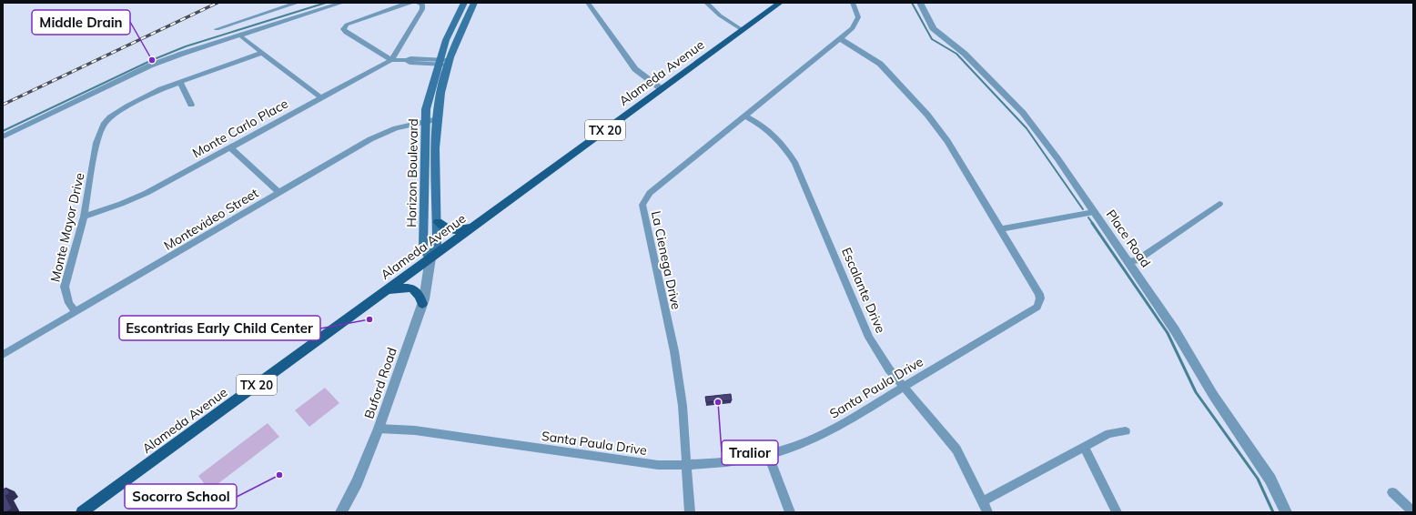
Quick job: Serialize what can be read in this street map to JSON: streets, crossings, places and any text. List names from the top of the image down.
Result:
{
  "streets": {
    "main road": ["Alameda Avenue", "TX 20", "Horizon Boulevard"],
    "street": [
      "Monte Carlo Place",
      "Montevideo Street",
      "Monte Mayor Drive",
      "Place Road",
      "La Cienega Drive",
      "Escalante Drive",
      "Buford Road",
      "Santa Paula Drive"
    ]
  },
  "crossings": [
    ["Alameda Avenue", "Horizon Boulevard"],
    ["Alameda Avenue", "Buford Road"],
    ["Monte Carlo Place", "Horizon Boulevard"],
    ["Monte Carlo Place", "Monte Mayor Drive"],
    ["Horizon Boulevard", "Montevideo Street"],
    ["Horizon Boulevard", "Buford Road"],
    ["Montevideo Street", "Monte Mayor Drive"],
    ["La Cienega Drive", "Escalante Drive"],
    ["La Cienega Drive", "Santa Paula Drive"],
    ["Escalante Drive", "Santa Paula Drive"],
    ["Buford Road", "Santa Paula Drive"]
  ],
  "places": [
    "Middle Drain",
    "Escontrias Early Child Center",
    "Tralior",
    "Socorro School"
  ]
}
